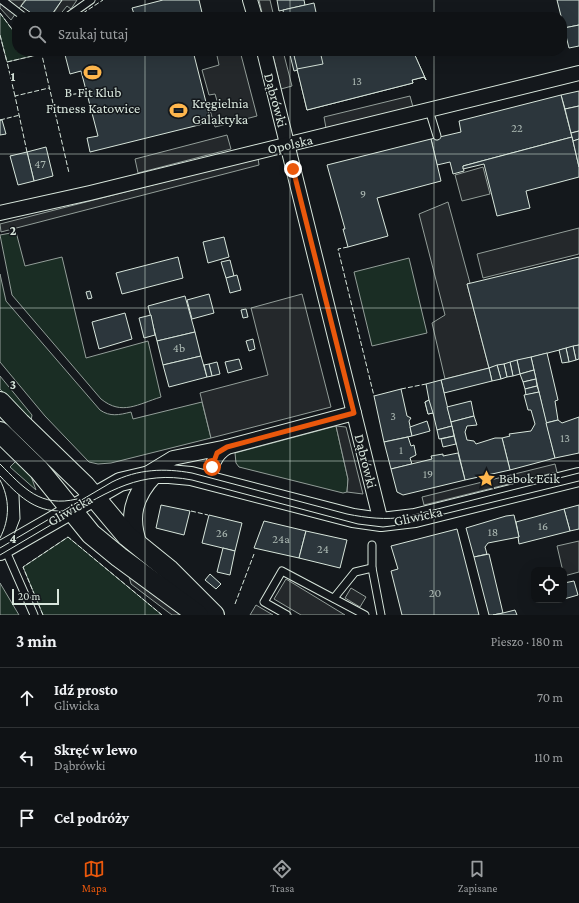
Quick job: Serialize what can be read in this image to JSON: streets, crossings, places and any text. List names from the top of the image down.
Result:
{
  "streets": {
    "street": ["Dąbrówki", "Opolska", "Gliwicka"]
  },
  "crossings": [
    ["Dąbrówki", "Opolska"],
    ["Dąbrówki", "Gliwicka"]
  ],
  "places": {
    "sports": ["B-Fit Klub Fitness Katowice", "Kręgielnia Galaktyka"],
    "place": ["Bebok Ecik"]
  },
  "house_numbers": [
    "13",
    "22",
    "47",
    "9",
    "4b",
    "3",
    "13",
    "1",
    "19",
    "16",
    "18",
    "26",
    "24a",
    "24",
    "20"
  ],
  "scale_bar": "20 m",
  "page": {
    "search": "Szukaj tutaj",
    "scale": "20 m",
    "heading": ["3 min", "Pieszo · 180 m"],
    "list": [
      ["Idź prosto", "Gliwicka", "70 m"],
      ["Skręć w lewo", "Dąbrówki", "110 m"],
      "Cel podróży"
    ],
    "nav": ["Mapa", "Trasa", "Zapisane"]
  },
  "grid": {
    "rows": [
      "1",
      "2",
      "3",
      "4"
    ]
  }
}
